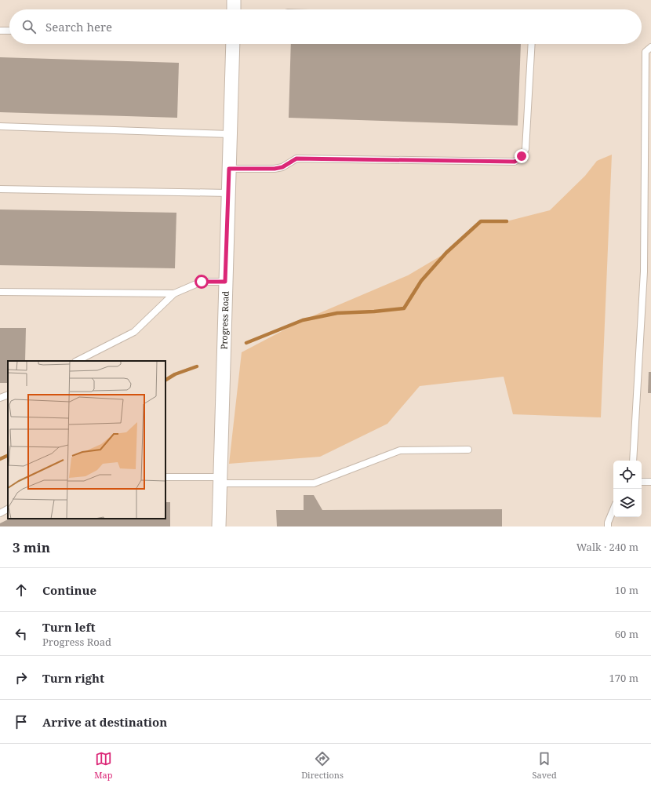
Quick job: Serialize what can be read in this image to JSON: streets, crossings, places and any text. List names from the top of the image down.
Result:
{
  "streets": {
    "street": ["Progress Road"]
  },
  "page": {
    "search": "Search here",
    "heading": ["3 min", "Walk · 240 m"],
    "list": [
      ["Continue", "10 m"],
      ["Turn left", "Progress Road", "60 m"],
      ["Turn right", "170 m"],
      "Arrive at destination"
    ],
    "nav": ["Map", "Directions", "Saved"]
  }
}
